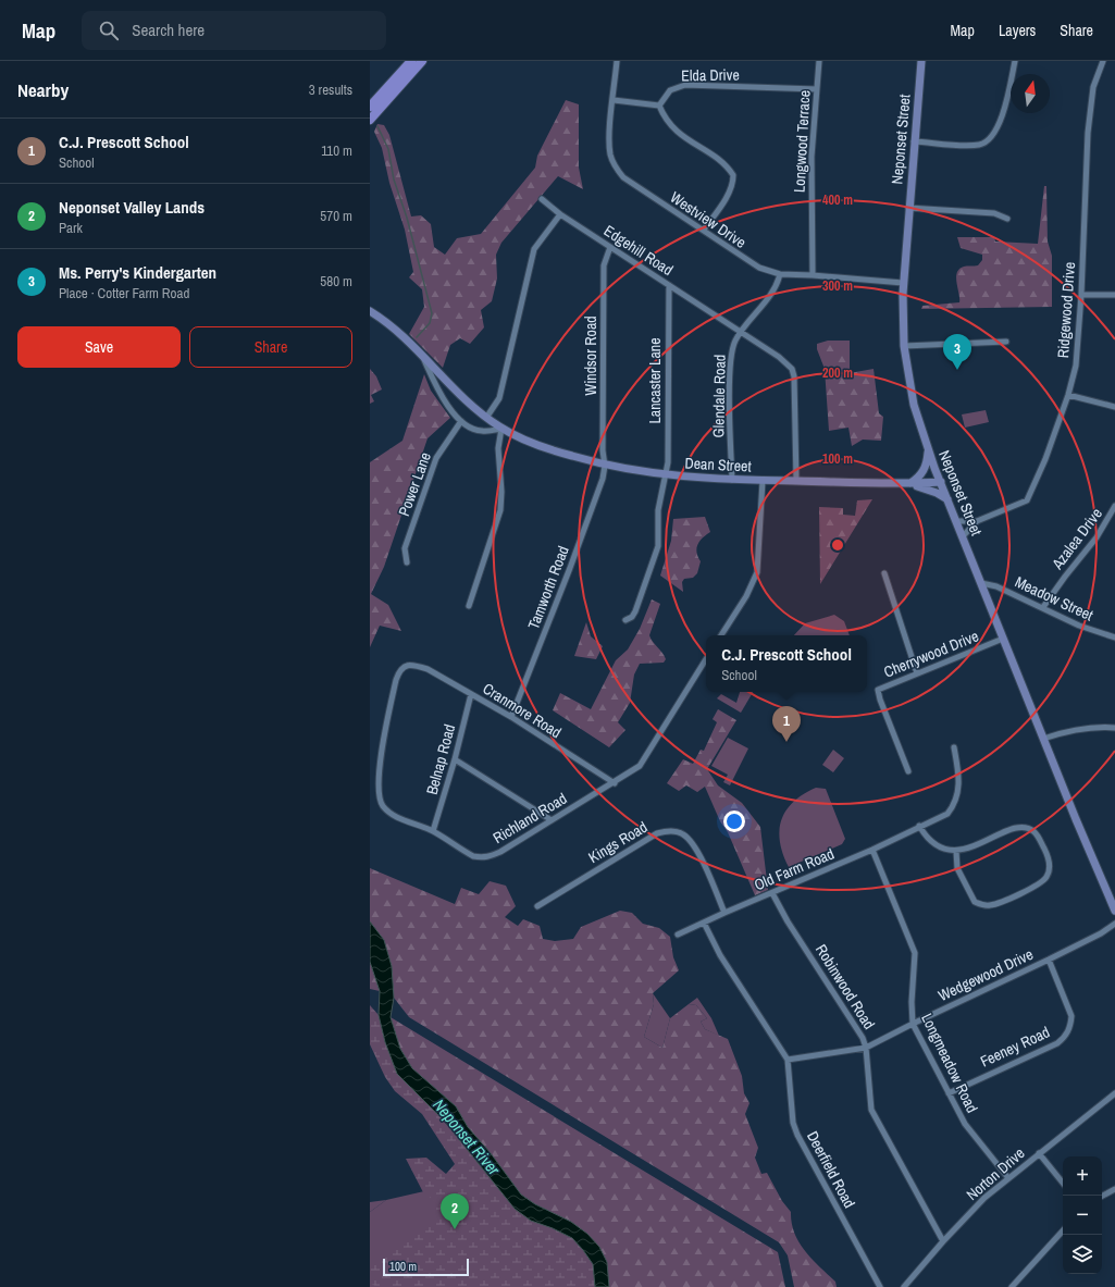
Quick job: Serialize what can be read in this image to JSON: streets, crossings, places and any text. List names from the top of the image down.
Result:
{
  "streets": {
    "main road": ["Neponset Street", "Dean Street"],
    "street": [
      "Elda Drive",
      "Longwood Terrace",
      "Westview Drive",
      "Edgehill Road",
      "Ridgewood Drive",
      "Windsor Road",
      "Lancaster Lane",
      "Glendale Road",
      "Power Lane",
      "Azalea Drive",
      "Tamworth Road",
      "Meadow Street",
      "Cherrywood Drive",
      "Cranmore Road",
      "Belnap Road",
      "Richland Road",
      "Kings Road",
      "Old Farm Road",
      "Wedgewood Drive",
      "Robinwood Road",
      "Feeney Road",
      "Longmeadow Road",
      "Deerfield Road",
      "Norton Drive"
    ]
  },
  "crossings": [
    ["Elda Drive", "Longwood Terrace"],
    ["Neponset Street", "Westview Drive"],
    ["Neponset Street", "Ridgewood Drive"],
    ["Neponset Street", "Dean Street"],
    ["Neponset Street", "Meadow Street"],
    ["Neponset Street", "Cherrywood Drive"],
    ["Longwood Terrace", "Westview Drive"],
    ["Westview Drive", "Glendale Road"],
    ["Edgehill Road", "Windsor Road"],
    ["Edgehill Road", "Lancaster Lane"],
    ["Edgehill Road", "Glendale Road"],
    ["Edgehill Road", "Dean Street"],
    ["Windsor Road", "Dean Street"],
    ["Windsor Road", "Tamworth Road"],
    ["Lancaster Lane", "Dean Street"],
    ["Glendale Road", "Dean Street"],
    ["Dean Street", "Power Lane"],
    ["Dean Street", "Tamworth Road"],
    ["Azalea Drive", "Meadow Street"],
    ["Tamworth Road", "Cranmore Road"],
    ["Cranmore Road", "Belnap Road"],
    ["Cranmore Road", "Richland Road"],
    ["Belnap Road", "Richland Road"],
    ["Kings Road", "Old Farm Road"],
    ["Old Farm Road", "Robinwood Road"],
    ["Old Farm Road", "Longmeadow Road"],
    ["Old Farm Road", "Deerfield Road"],
    ["Wedgewood Drive", "Robinwood Road"],
    ["Wedgewood Drive", "Feeney Road"],
    ["Wedgewood Drive", "Longmeadow Road"],
    ["Wedgewood Drive", "Deerfield Road"],
    ["Robinwood Road", "Norton Drive"],
    ["Feeney Road", "Longmeadow Road"],
    ["Longmeadow Road", "Norton Drive"]
  ],
  "water": ["Neponset River"],
  "scale_bar": "100 m",
  "north": "top",
  "page": {
    "header": "Map",
    "search": "Search here",
    "nav": ["Map", "Layers", "Share"],
    "heading": ["Nearby", "3 results"],
    "list": [
      {
        "mark": "1",
        "name": "C.J. Prescott School",
        "note": "School",
        "value": "110 m"
      },
      {
        "mark": "2",
        "name": "Neponset Valley Lands",
        "note": "Park",
        "value": "570 m"
      },
      {
        "mark": "3",
        "name": "Ms. Perry's Kindergarten",
        "note": "Place · Cotter Farm Road",
        "value": "580 m"
      }
    ],
    "buttons": ["Save", "Share"],
    "pins": ["3", "1", "2"],
    "popup": ["C.J. Prescott School", "School"],
    "map_buttons": ["+", "−"],
    "scale": "100 m"
  },
  "rings": [
    "400 m",
    "300 m",
    "200 m",
    "100 m"
  ]
}
